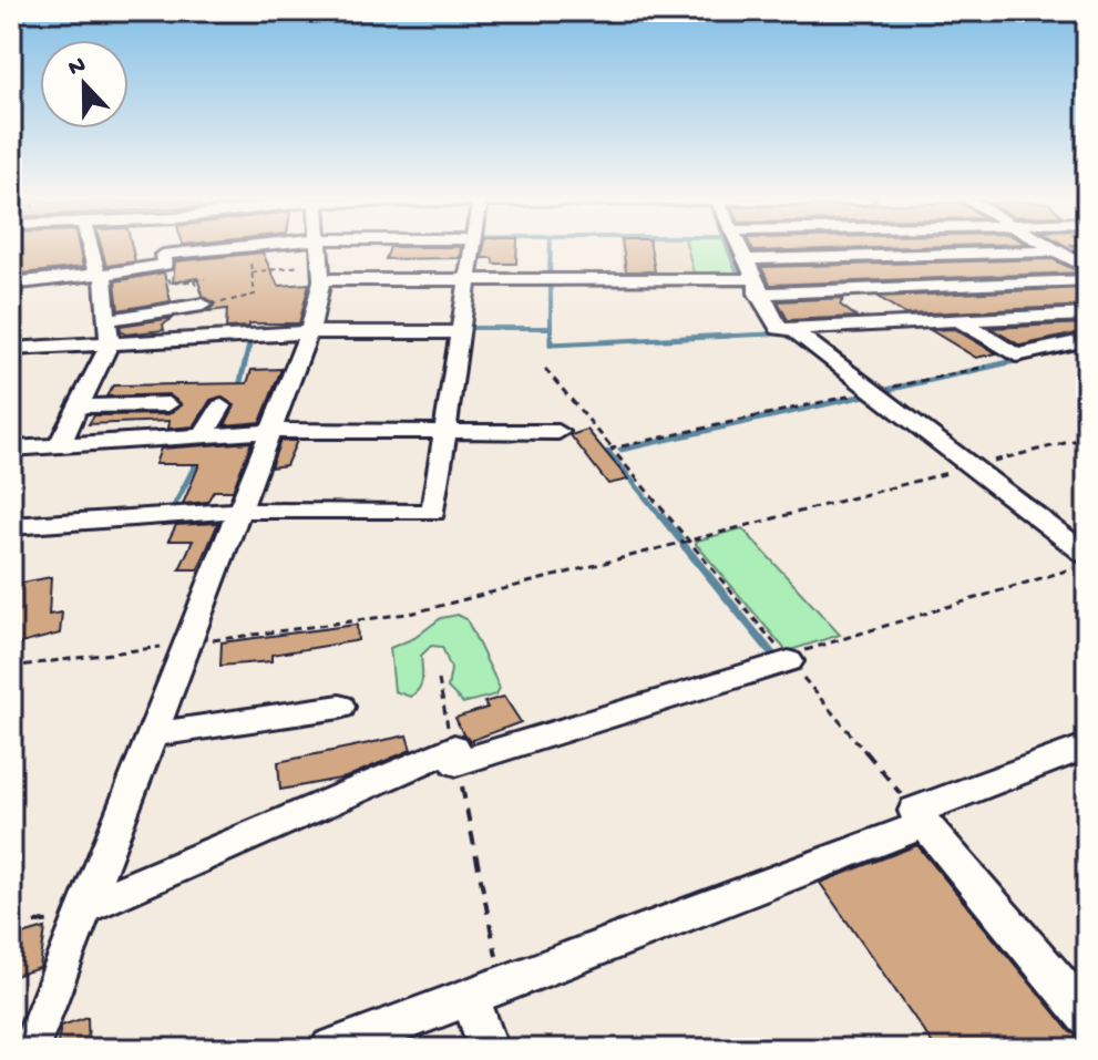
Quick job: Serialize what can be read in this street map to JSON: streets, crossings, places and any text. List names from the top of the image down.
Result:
{
  "north": "top"
}
